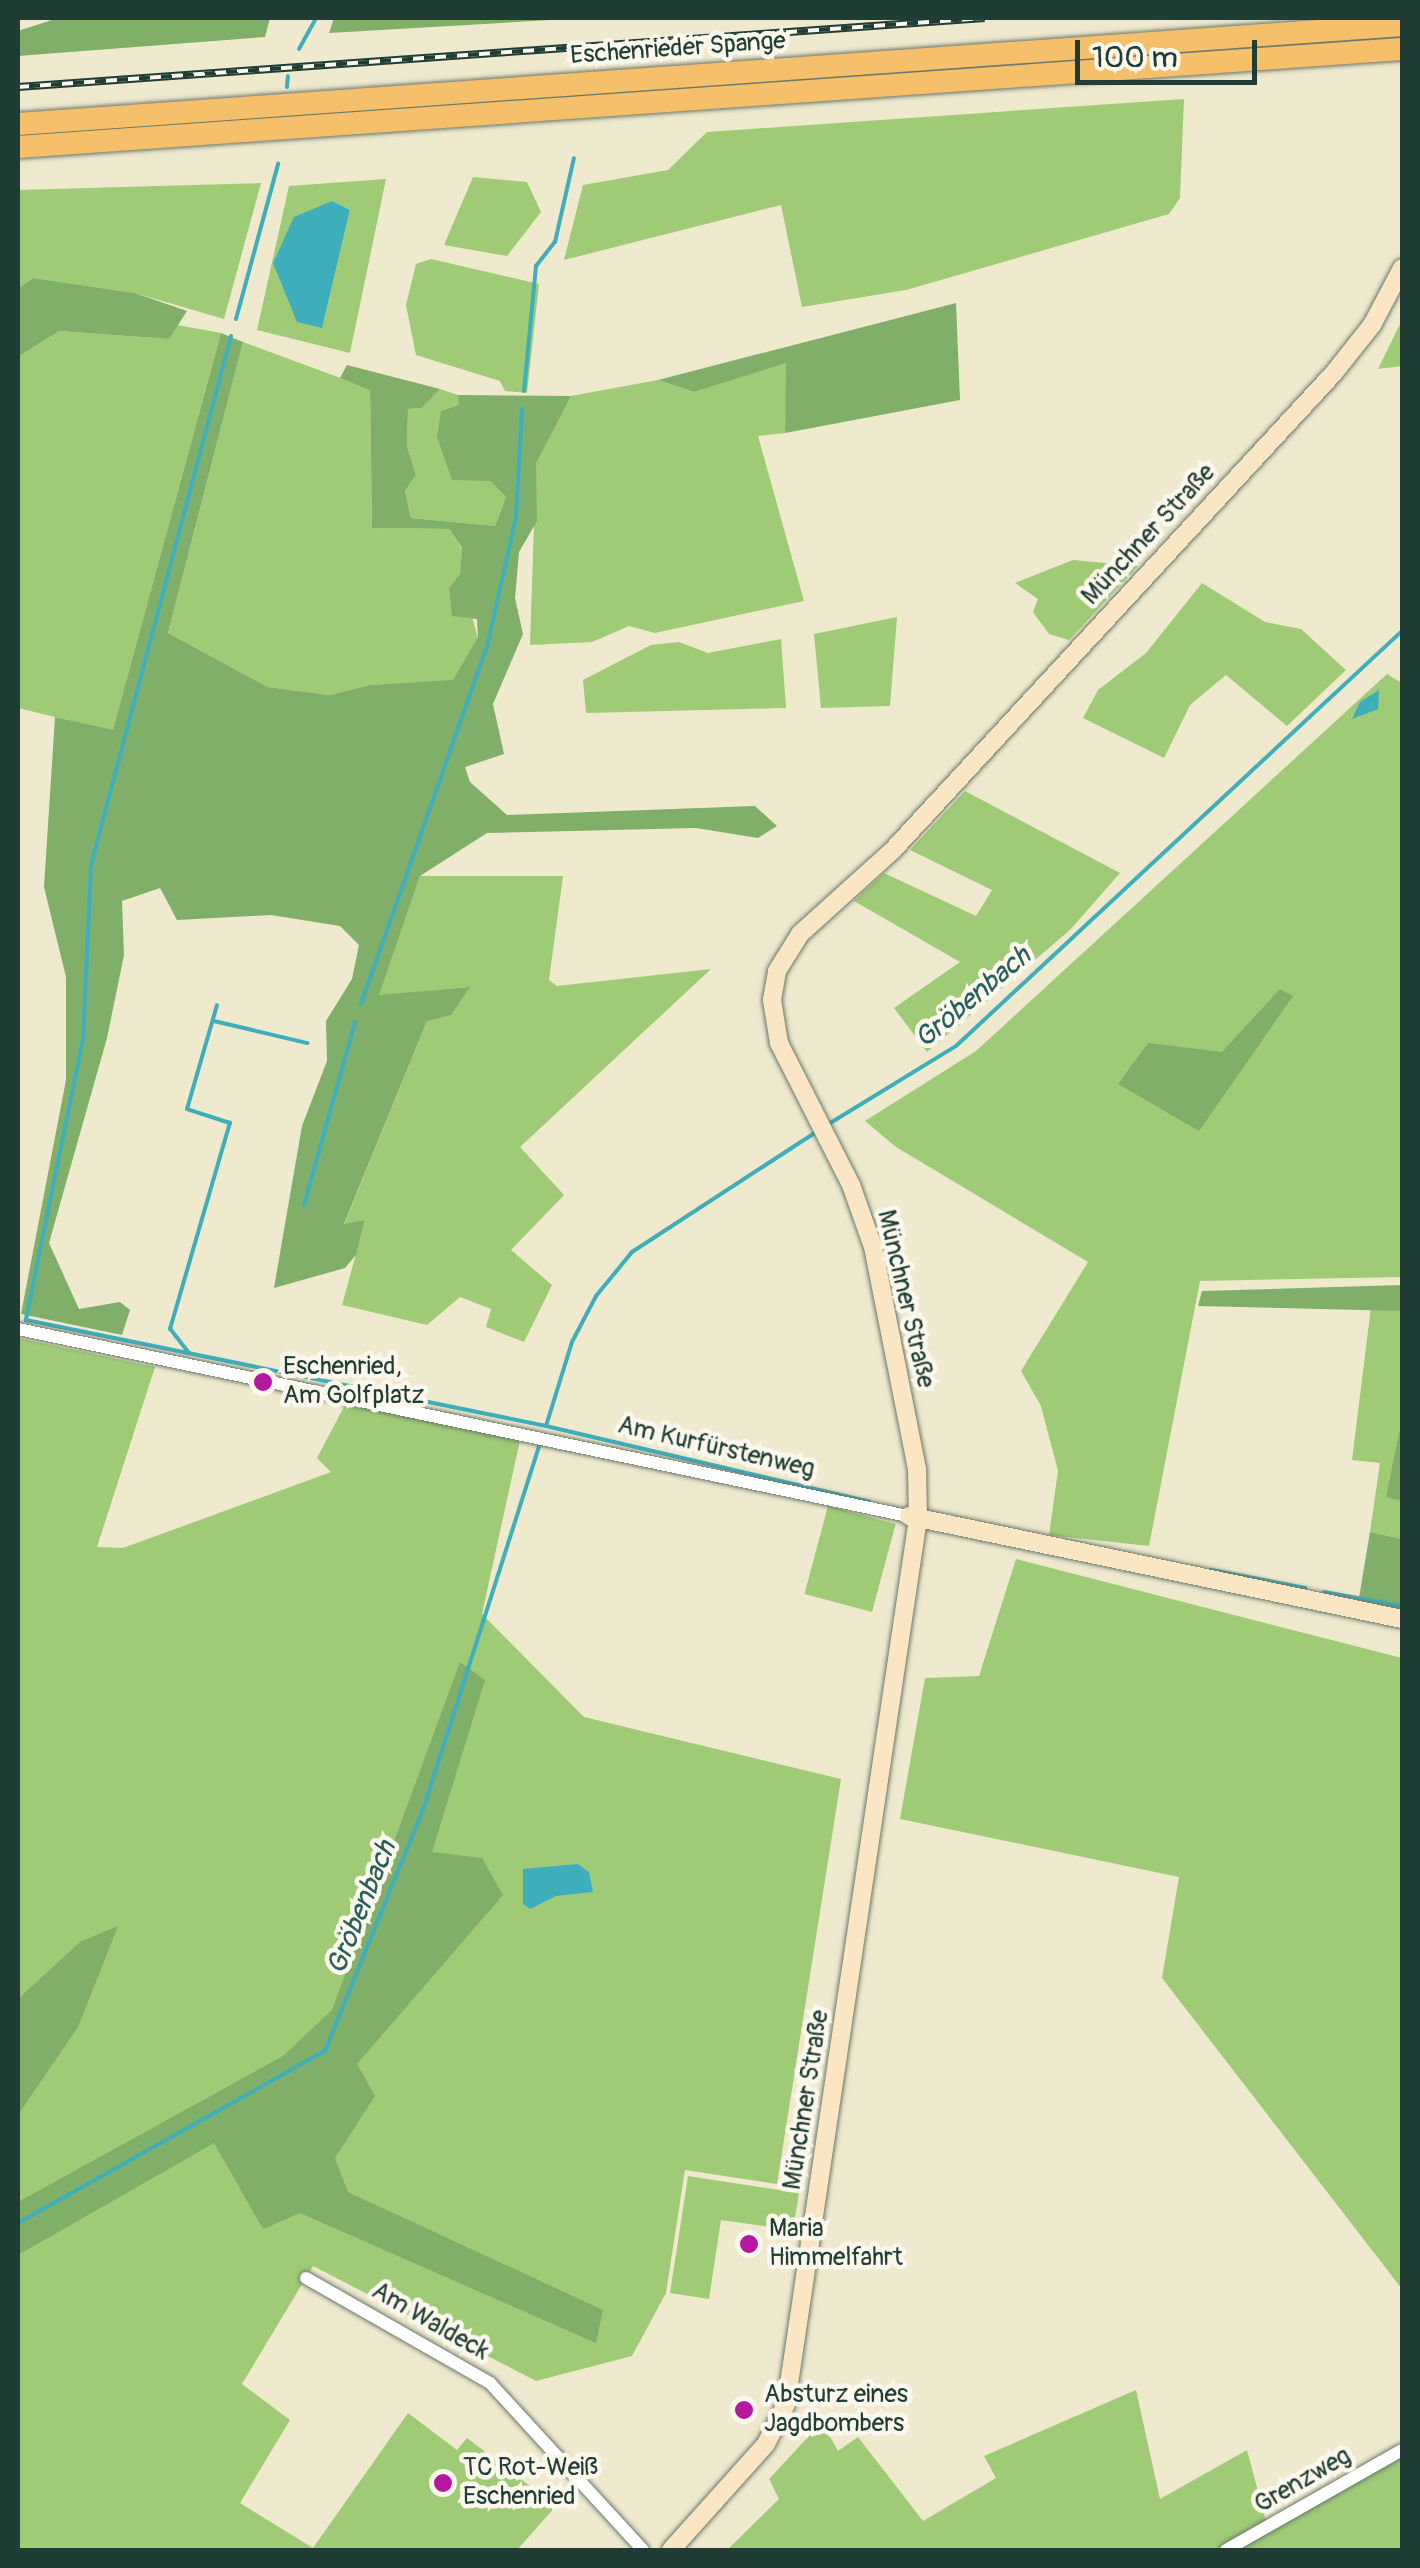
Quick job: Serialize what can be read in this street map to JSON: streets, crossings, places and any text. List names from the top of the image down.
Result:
{
  "streets": {
    "highway": ["Eschenrieder Spange"],
    "street": [
      "Münchner Straße",
      "Am Kurfürstenweg",
      "Am Waldeck",
      "Grenzweg"
    ]
  },
  "crossings": [
    ["Münchner Straße", "Am Kurfürstenweg"]
  ],
  "water": ["Gröbenbach"],
  "places": [
    "Eschenried, Am Golfplatz",
    "Maria Himmelfahrt",
    "Absturz eines Jagdbombers",
    "TC Rot-Weiß Eschenried"
  ],
  "scale_bar": "100 m"
}
